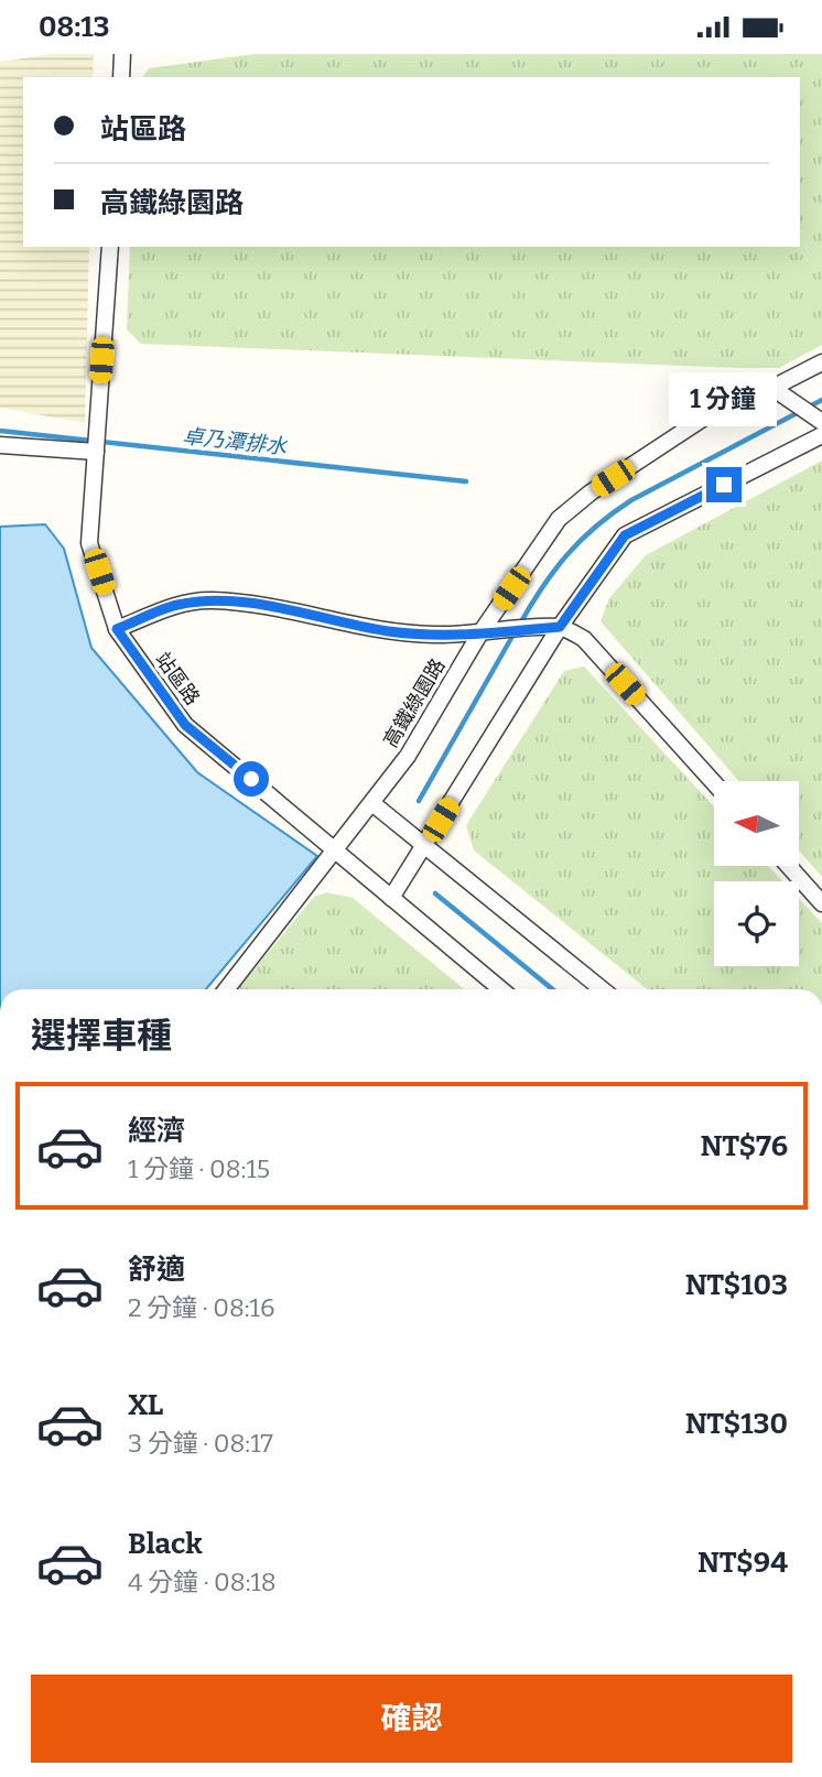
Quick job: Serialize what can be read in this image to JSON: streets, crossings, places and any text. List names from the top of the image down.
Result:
{
  "streets": {
    "street": ["站區路", "高鐵綠園路"]
  },
  "crossings": [
    ["站區路", "高鐵綠園路"]
  ],
  "water": ["卓乃潭排水"],
  "north": "left",
  "page": {
    "status": "08:13",
    "banner": ["站區路", "高鐵綠園路"],
    "bubble": "1 分鐘",
    "heading": "選擇車種",
    "list": [
      {
        "name": "經濟",
        "note": "1 分鐘 · 08:15",
        "value": "NT$76"
      },
      {
        "name": "舒適",
        "note": "2 分鐘 · 08:16",
        "value": "NT$103"
      },
      {
        "name": "XL",
        "note": "3 分鐘 · 08:17",
        "value": "NT$130"
      },
      {
        "name": "Black",
        "note": "4 分鐘 · 08:18",
        "value": "NT$94"
      }
    ],
    "buttons": "確認"
  }
}
